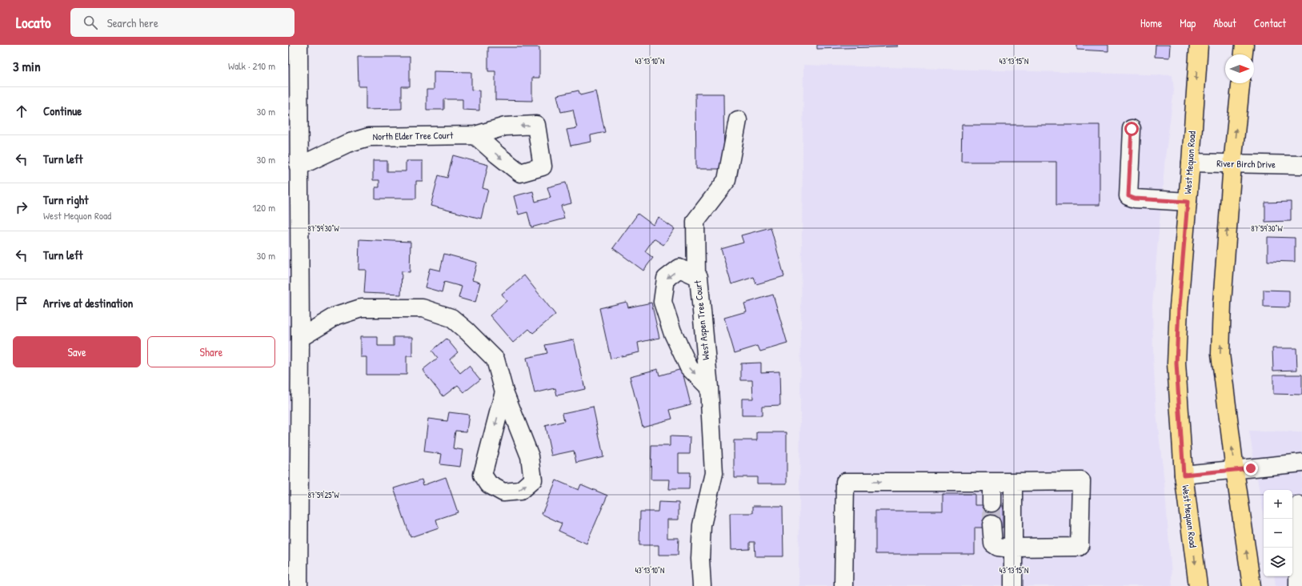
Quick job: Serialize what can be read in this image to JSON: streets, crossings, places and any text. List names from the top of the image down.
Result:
{
  "streets": {
    "main road": ["West Mequon Road"],
    "street": ["North Elder Tree Court", "River Birch Drive", "West Aspen Tree Court"]
  },
  "crossings": [
    ["West Mequon Road", "River Birch Drive"]
  ],
  "north": "right",
  "page": {
    "header": "Locato",
    "search": "Search here",
    "nav": [
      "Home",
      "Map",
      "About",
      "Contact"
    ],
    "heading": ["3 min", "Walk · 210 m"],
    "list": [
      ["Continue", "30 m"],
      ["Turn left", "30 m"],
      ["Turn right", "West Mequon Road", "120 m"],
      ["Turn left", "30 m"],
      "Arrive at destination"
    ],
    "buttons": ["Save", "Share"],
    "map_buttons": ["+", "−"]
  },
  "coordinates": [
    "43°13'10\"N",
    "43°13'15\"N",
    "87°59'30\"W",
    "87°59'25\"W"
  ]
}
